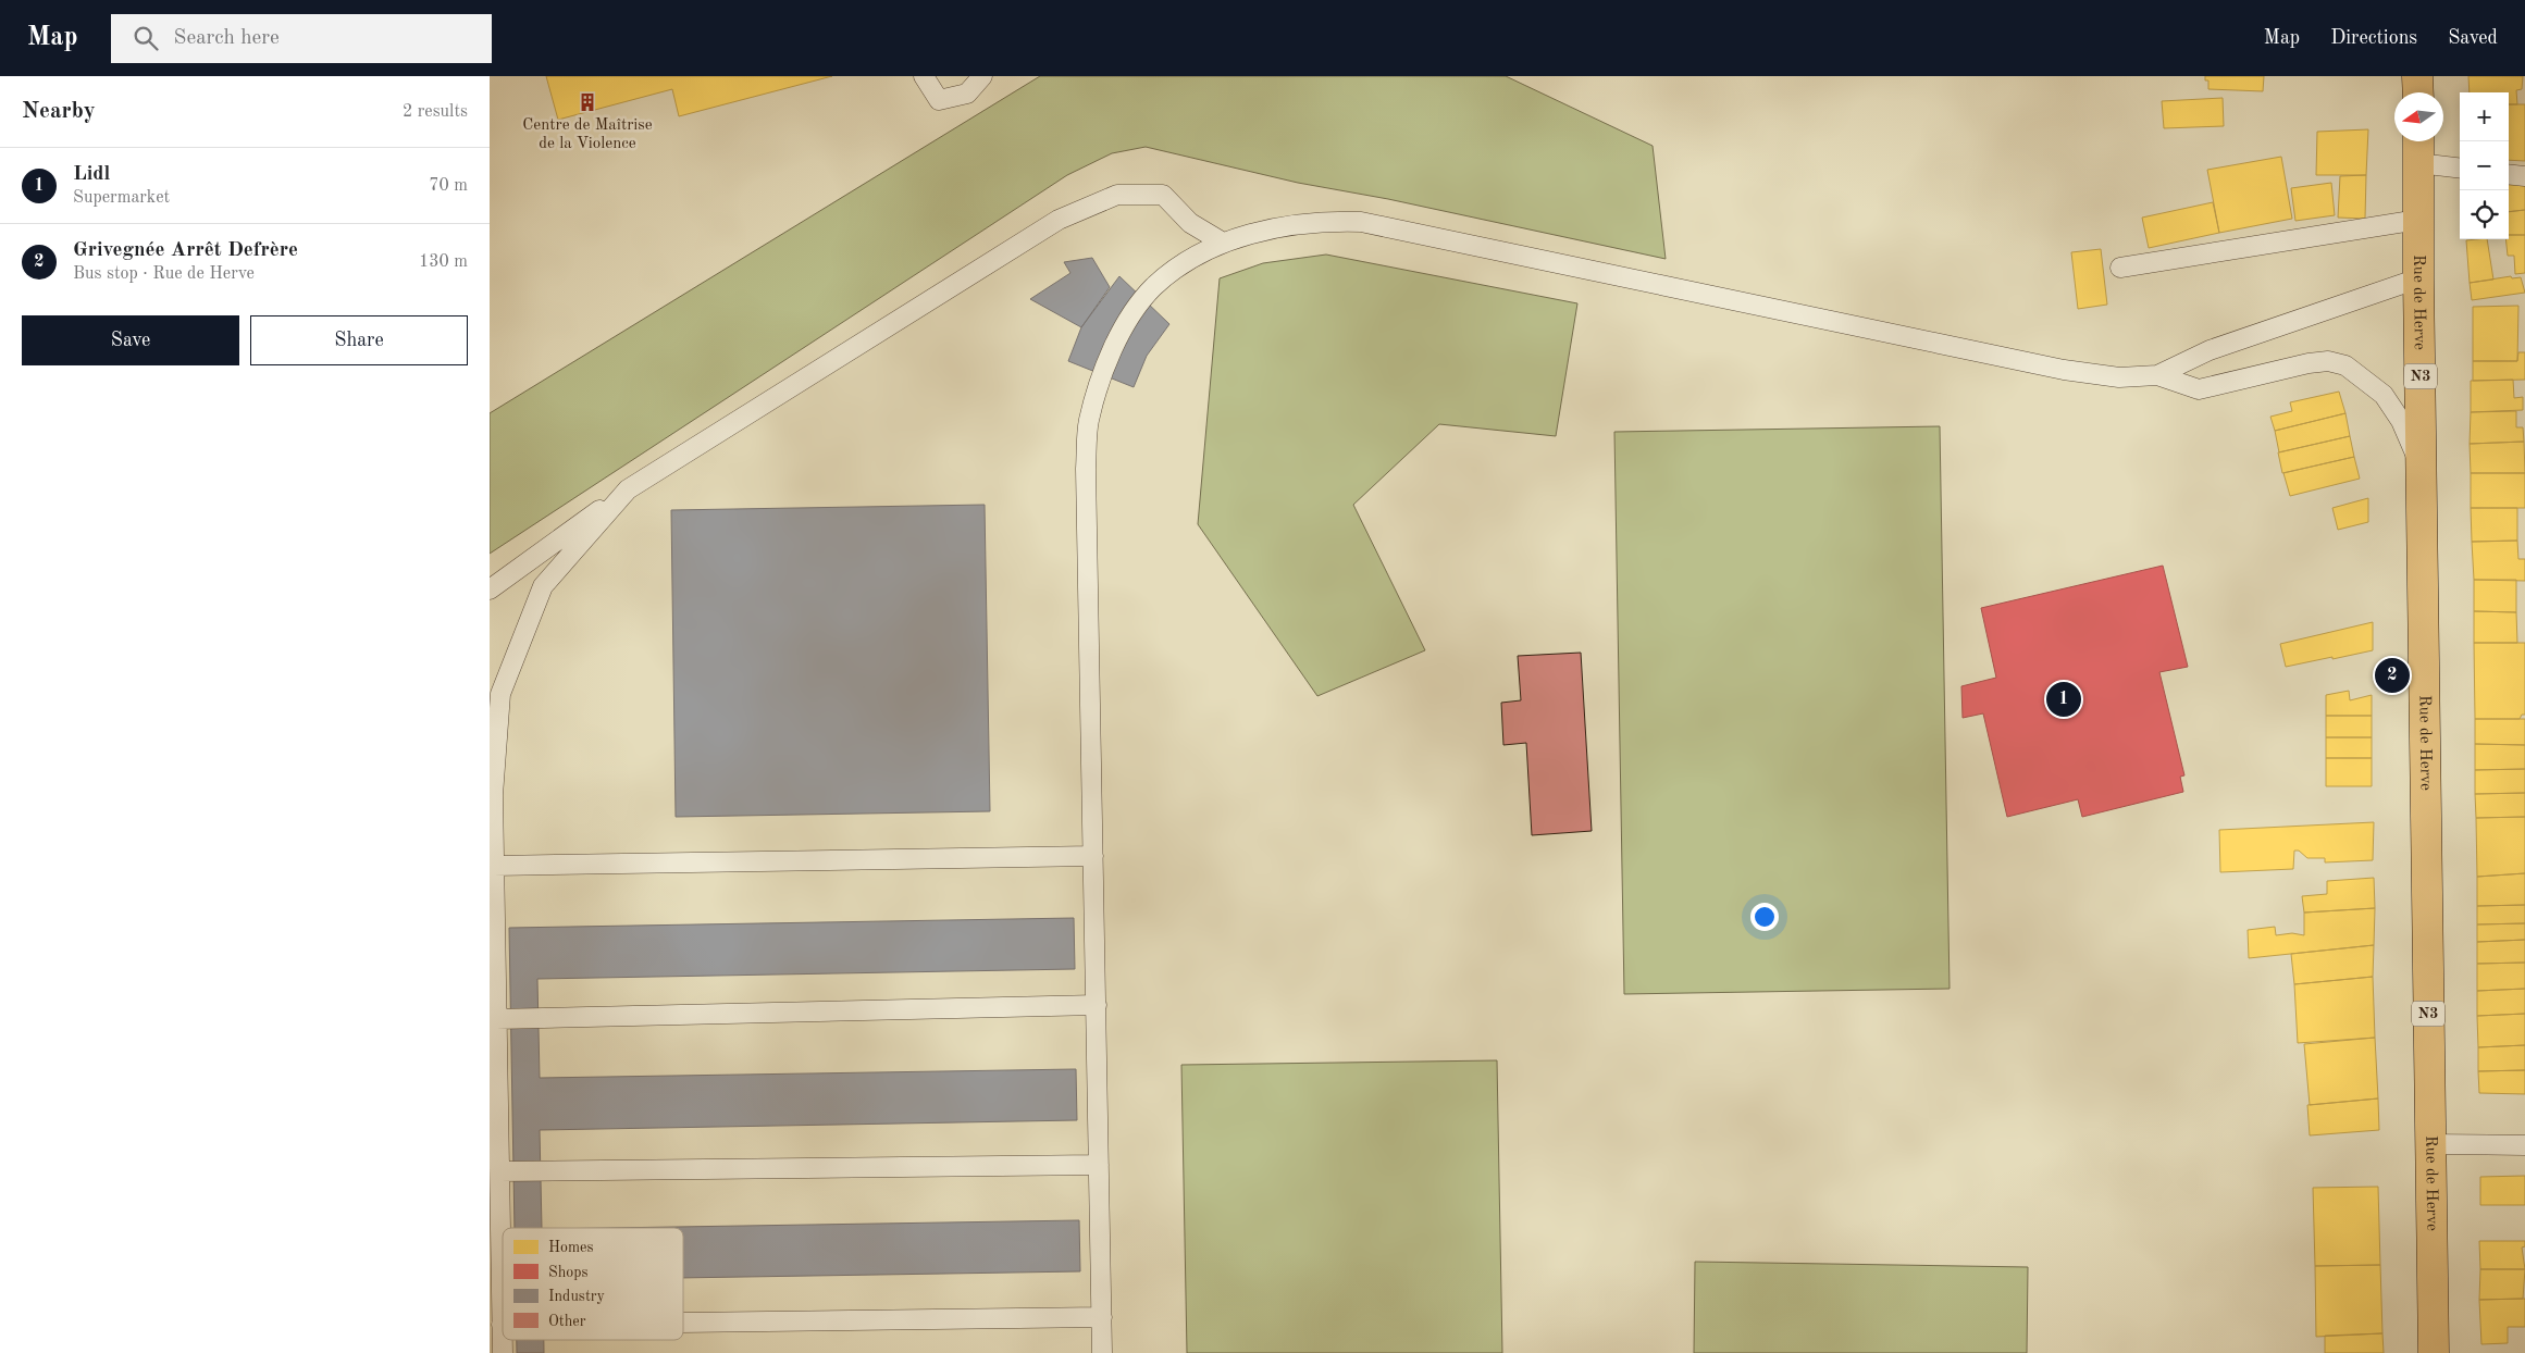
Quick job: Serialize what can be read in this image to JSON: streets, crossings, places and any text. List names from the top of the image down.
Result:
{
  "streets": {
    "main road": ["Rue de Herve", "N3"]
  },
  "places": {
    "building": ["Centre de Maîtrise de la Violence"]
  },
  "legend": [
    "Homes",
    "Shops",
    "Industry",
    "Other"
  ],
  "north": "left",
  "page": {
    "header": "Map",
    "search": "Search here",
    "nav": ["Map", "Directions", "Saved"],
    "heading": ["Nearby", "2 results"],
    "map_buttons": ["+", "−"],
    "list": [
      {
        "mark": "1",
        "name": "Lidl",
        "note": "Supermarket",
        "value": "70 m"
      },
      {
        "mark": "2",
        "name": "Grivegnée Arrêt Defrère",
        "note": "Bus stop · Rue de Herve",
        "value": "130 m"
      }
    ],
    "buttons": ["Save", "Share"],
    "pins": ["2", "1"]
  }
}
